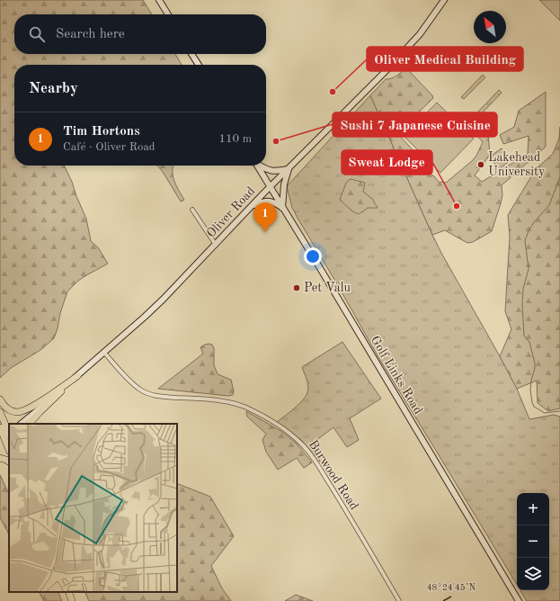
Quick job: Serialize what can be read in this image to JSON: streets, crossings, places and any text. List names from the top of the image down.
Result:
{
  "streets": {
    "main road": ["Oliver Road", "Golf Links Road"],
    "street": ["Burwood Road"]
  },
  "crossings": [
    ["Oliver Road", "Golf Links Road"],
    ["Oliver Road", "Burwood Road"]
  ],
  "places": [
    "Oliver Medical Building",
    "Sushi 7 Japanese Cuisine",
    "Lakehead University",
    "Sweat Lodge",
    "Pet Valu"
  ],
  "north": "top left",
  "page": {
    "search": "Search here",
    "heading": "Nearby",
    "list": [
      {
        "mark": "1",
        "name": "Tim Hortons",
        "note": "Café · Oliver Road",
        "value": "110 m"
      }
    ],
    "pins": "1",
    "map_buttons": ["+", "−"]
  },
  "coordinates": ["48°24'45\"N"]
}
